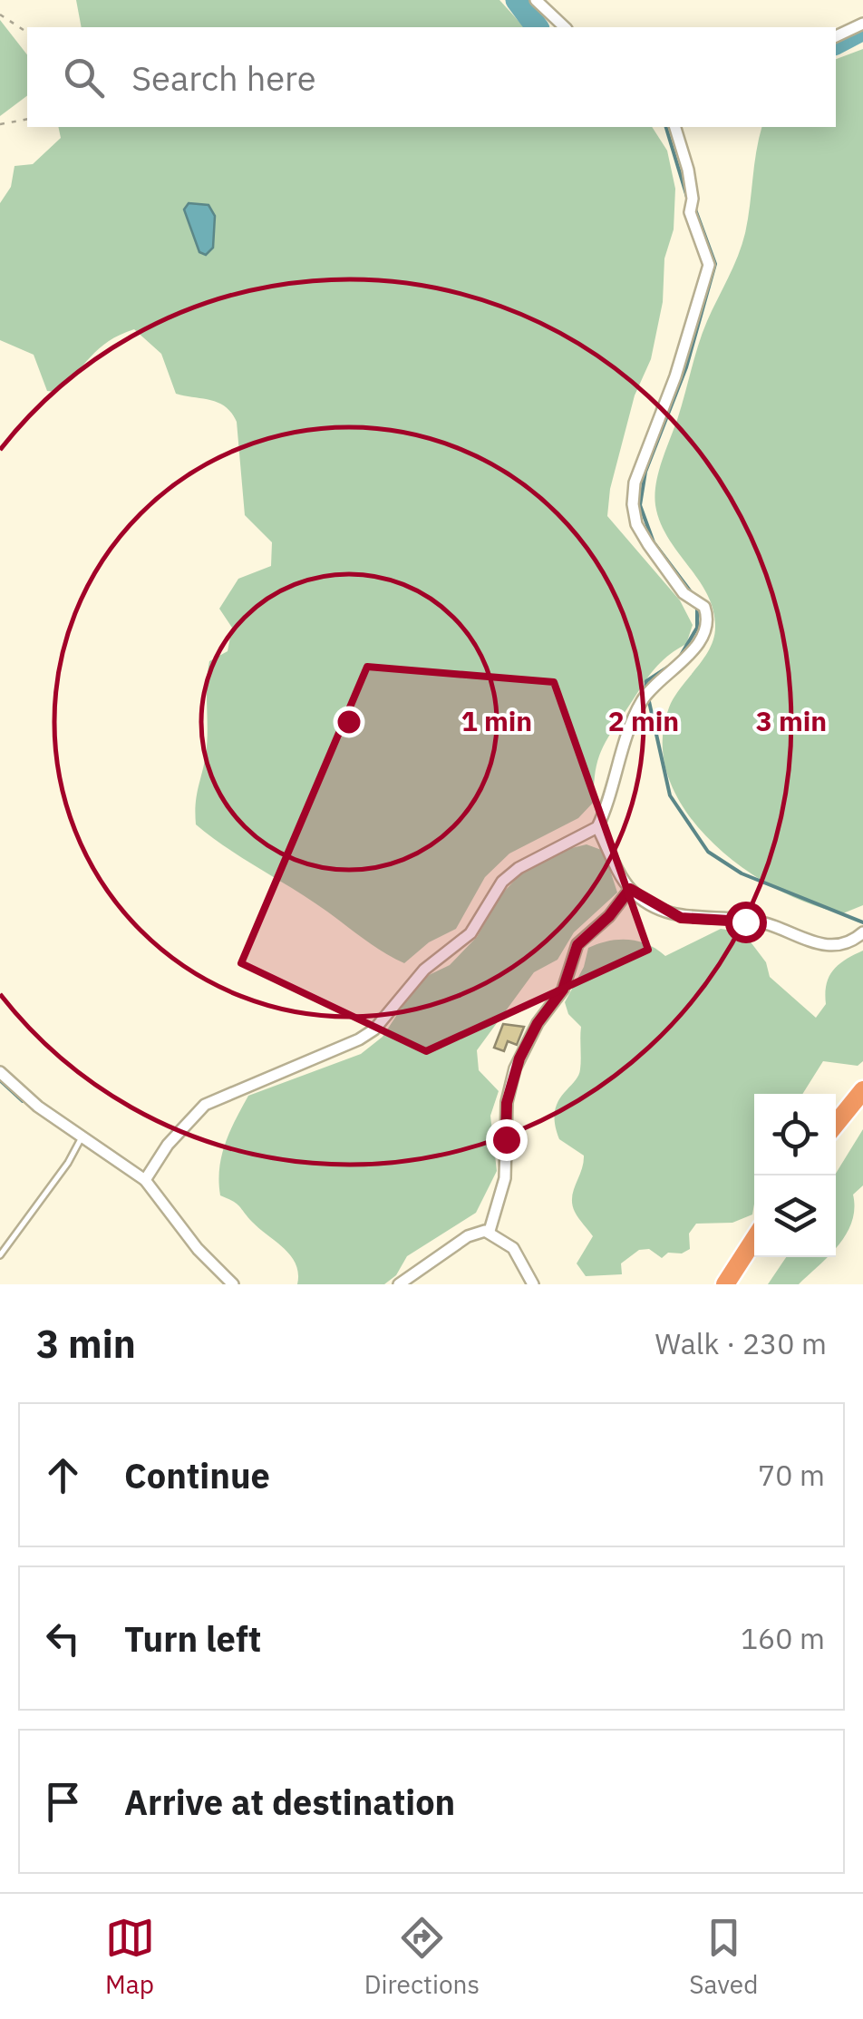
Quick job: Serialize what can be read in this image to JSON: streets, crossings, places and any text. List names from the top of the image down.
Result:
{
  "page": {
    "search": "Search here",
    "heading": ["3 min", "Walk · 230 m"],
    "list": [
      ["Continue", "70 m"],
      ["Turn left", "160 m"],
      "Arrive at destination"
    ],
    "nav": ["Map", "Directions", "Saved"]
  },
  "rings": ["1 min", "2 min", "3 min"]
}
